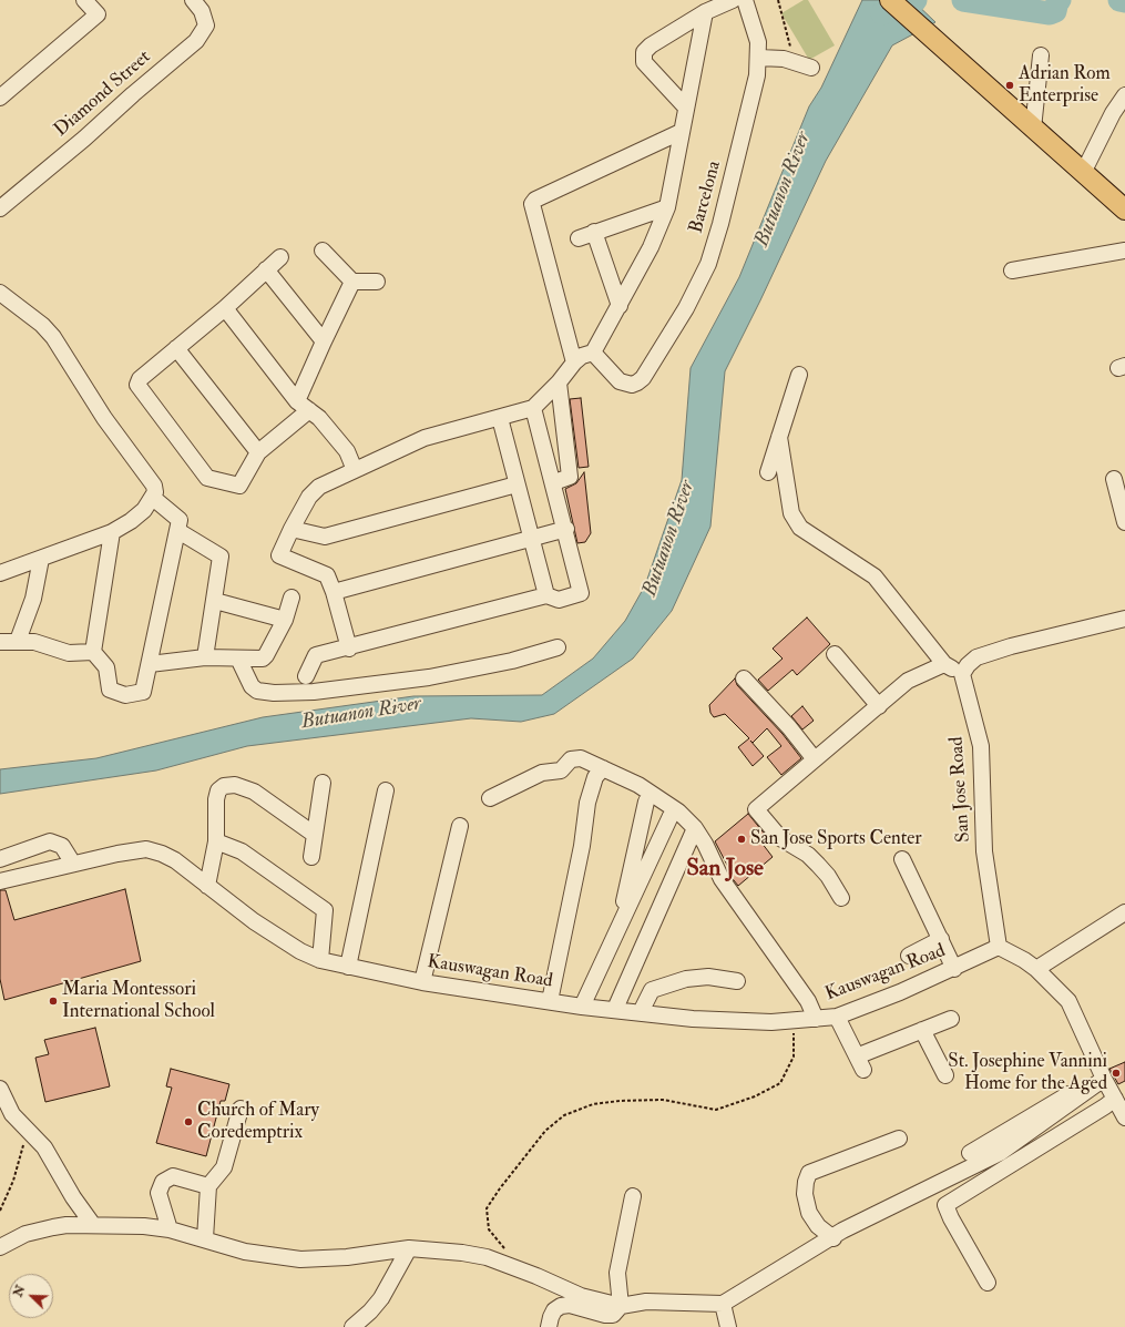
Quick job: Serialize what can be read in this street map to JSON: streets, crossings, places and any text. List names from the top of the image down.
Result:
{
  "streets": {
    "street": [
      "Diamond Street",
      "Barcelona",
      "San Jose Road",
      "Kauswagan Road"
    ]
  },
  "crossings": [
    ["San Jose Road", "Kauswagan Road"]
  ],
  "districts": ["San Jose"],
  "water": ["Butuanon River"],
  "places": [
    "Adrian Rom Enterprise",
    "San Jose Sports Center",
    "Maria Montessori International School",
    "St. Josephine Vannini Home for the Aged",
    "Church of Mary Coredemptrix"
  ],
  "north": "top left"
}
